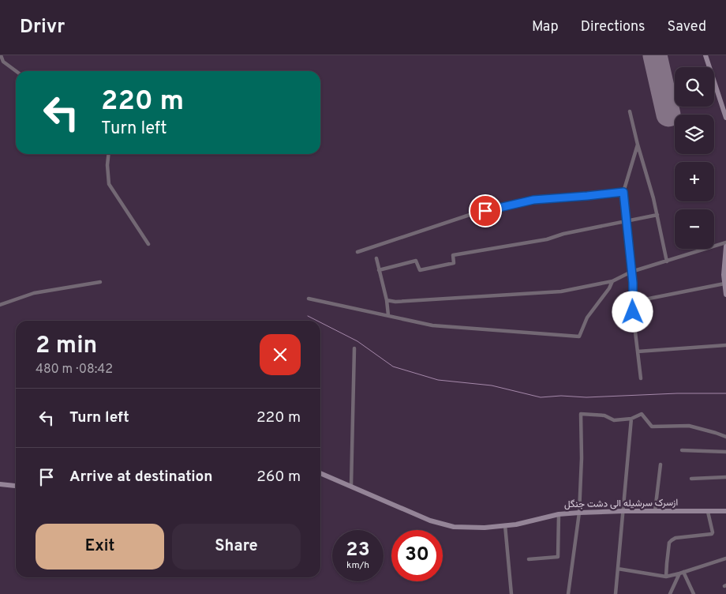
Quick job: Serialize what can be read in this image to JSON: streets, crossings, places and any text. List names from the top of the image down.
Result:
{
  "streets": {
    "street": ["ازسرک سرشیله الی دشت جنگل"]
  },
  "page": {
    "header": "Drivr",
    "nav": ["Map", "Directions", "Saved"],
    "map_buttons": ["+", "−"],
    "turn": ["220 m", "Turn left"],
    "heading": ["2 min", "480 m · 08:42"],
    "list": [
      {
        "name": "Turn left",
        "value": "220 m"
      },
      {
        "name": "Arrive at destination",
        "value": "260 m"
      }
    ],
    "buttons": ["Exit", "Share"],
    "speed": "23 km/h",
    "limit": "30"
  }
}
